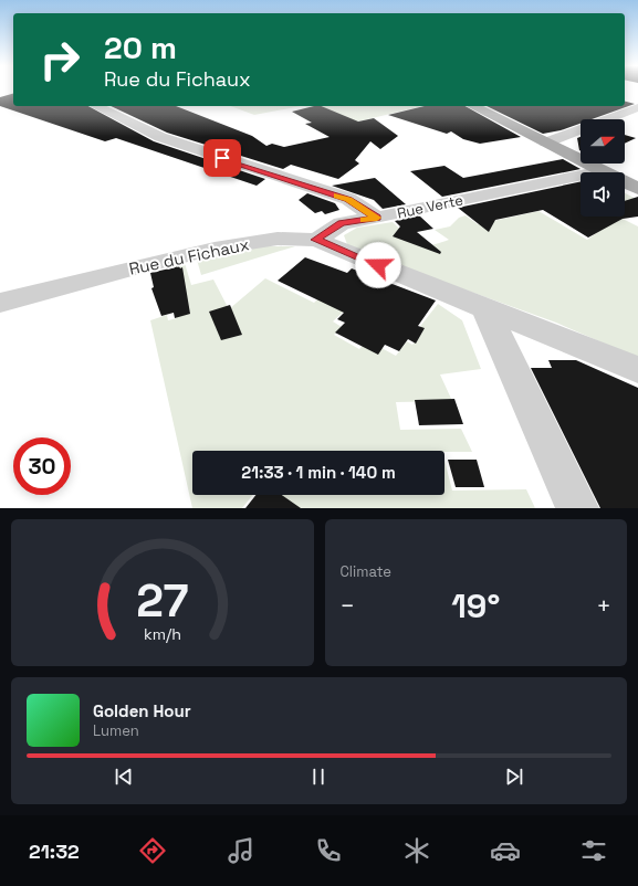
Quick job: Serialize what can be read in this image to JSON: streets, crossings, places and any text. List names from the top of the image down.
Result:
{
  "streets": {
    "street": ["Rue Verte", "Rue du Fichaux"]
  },
  "north": "right",
  "page": {
    "turn": ["20 m", "Rue du Fichaux"],
    "limit": "30",
    "trip": "21:33 · 1 min · 140 m",
    "tile": "Climate",
    "heat": ["−", "19°", "+"],
    "song": ["Golden Hour", "Lumen"],
    "tabs": "21:32",
    "gauge": ["27", "km/h"]
  }
}
